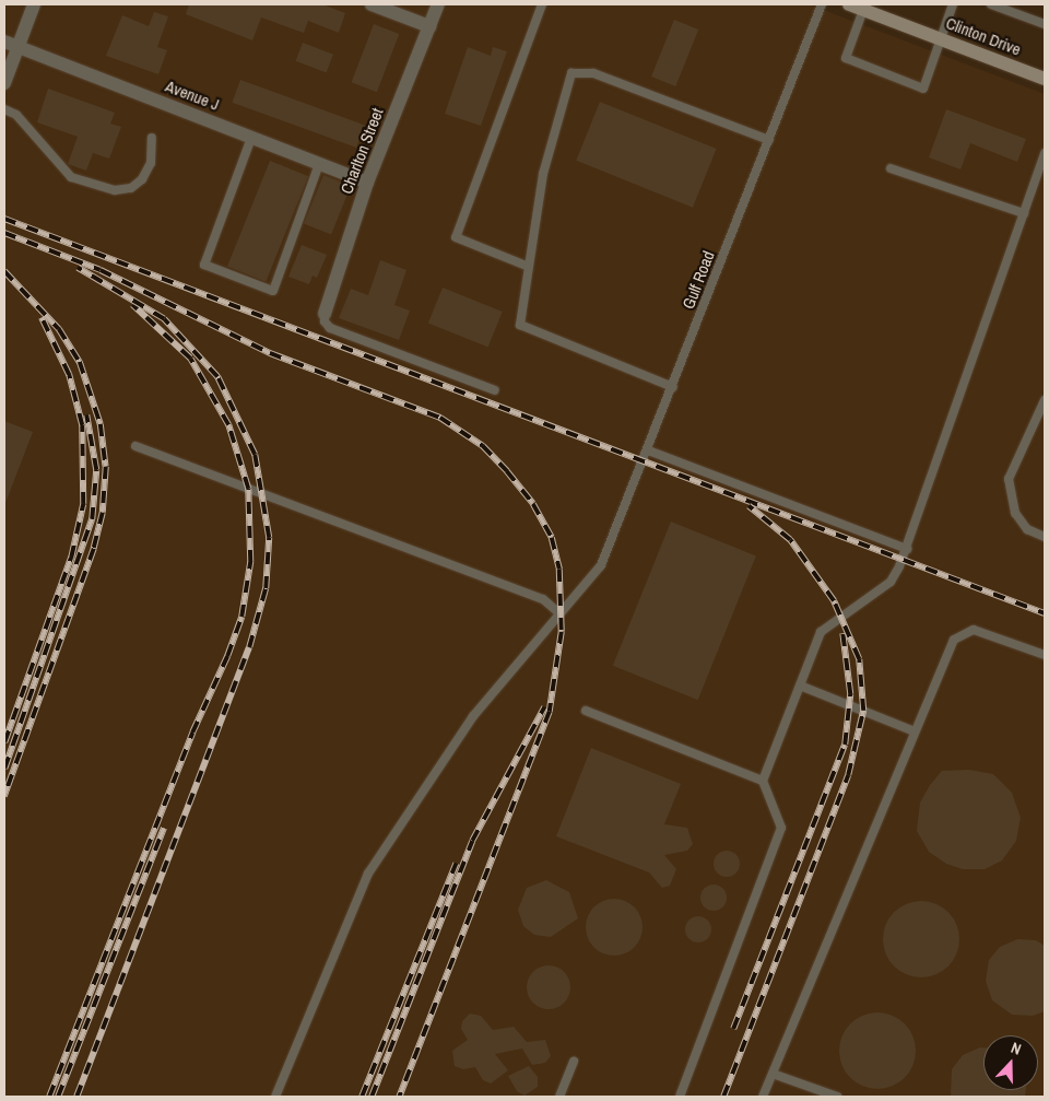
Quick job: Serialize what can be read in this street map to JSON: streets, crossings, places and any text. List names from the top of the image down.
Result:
{
  "streets": {
    "main road": ["Clinton Drive"],
    "street": ["Avenue J", "Charlton Street"],
    "lane": ["Gulf Road"]
  },
  "crossings": [
    ["Avenue J", "Charlton Street"]
  ],
  "north": "top"
}
